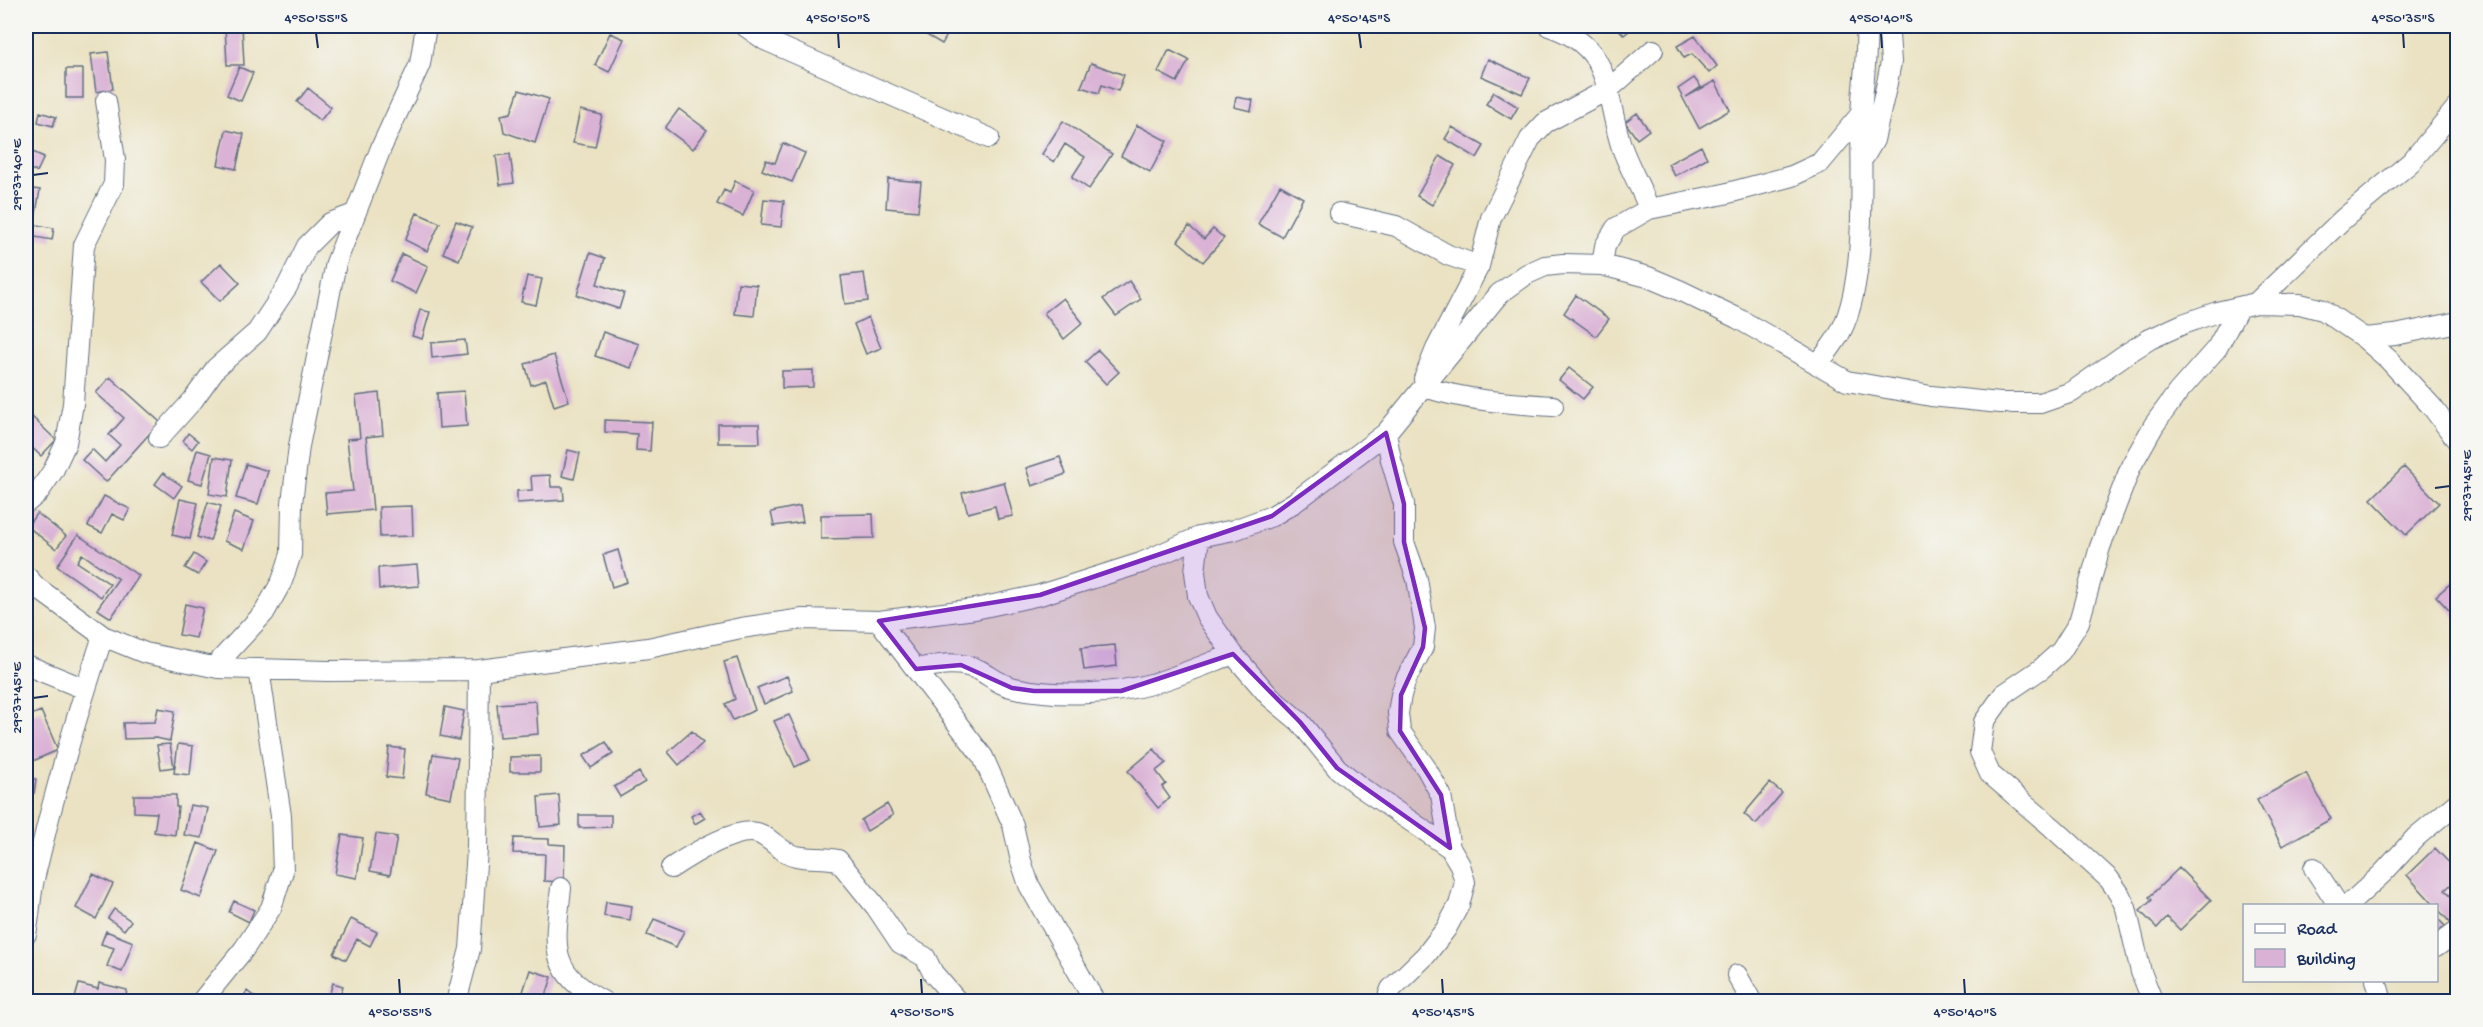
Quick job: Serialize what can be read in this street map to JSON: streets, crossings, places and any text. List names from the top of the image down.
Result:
{
  "legend": ["Road", "Building"],
  "coordinates": [
    "4°50'55\"S",
    "4°50'50\"S",
    "4°50'45\"S",
    "4°50'40\"S",
    "4°50'35\"S",
    "29°37'40\"E",
    "29°37'45\"E"
  ]
}
